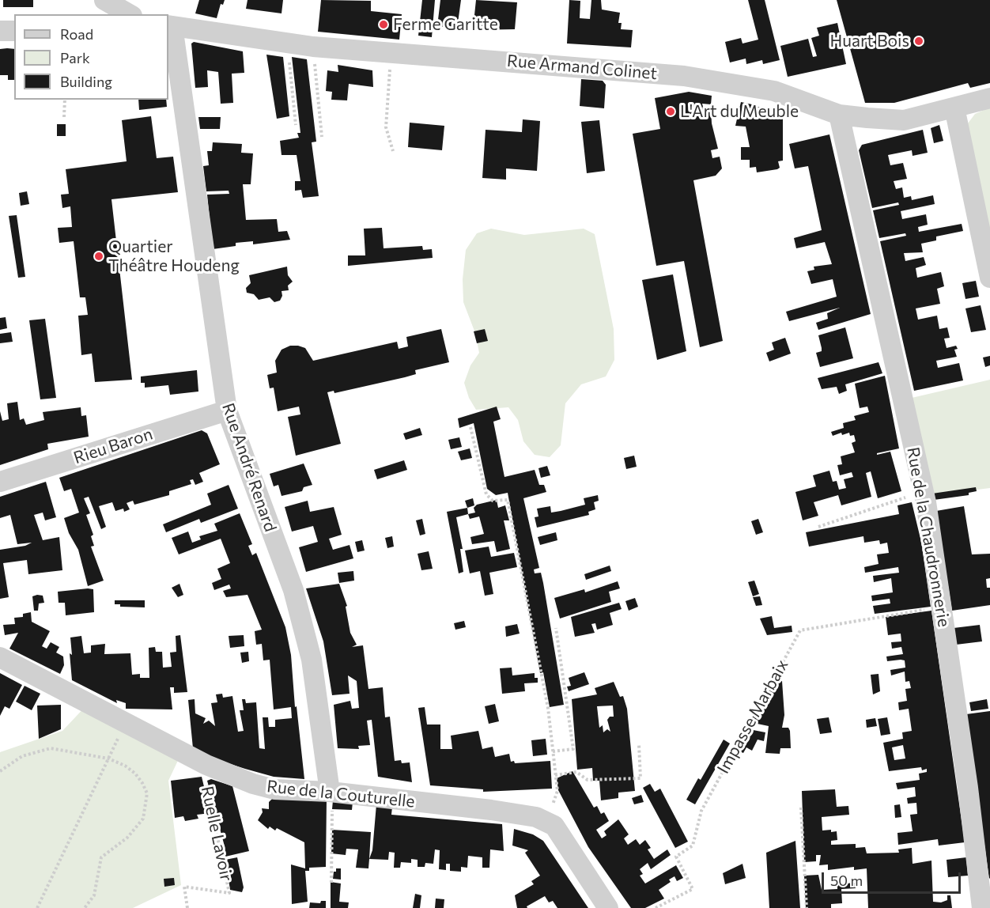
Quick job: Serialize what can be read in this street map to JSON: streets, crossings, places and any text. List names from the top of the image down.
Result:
{
  "streets": {
    "street": [
      "Rue Armand Colinet",
      "Rieu Baron",
      "Rue André Renard",
      "Rue de la Chaudronnerie",
      "Rue de la Couturelle"
    ],
    "path": ["Impasse Marbaix", "Ruelle Lavoir"]
  },
  "crossings": [
    ["Rue Armand Colinet", "Rue André Renard"],
    ["Rue Armand Colinet", "Rue de la Chaudronnerie"],
    ["Rieu Baron", "Rue André Renard"],
    ["Rue André Renard", "Rue de la Couturelle"],
    ["Rue de la Chaudronnerie", "Impasse Marbaix"],
    ["Rue de la Couturelle", "Ruelle Lavoir"]
  ],
  "places": [
    "Ferme Garitte",
    "Huart Bois",
    "L'Art du Meuble",
    "Quartier Théâtre Houdeng"
  ],
  "legend": ["Road", "Park", "Building"],
  "scale_bar": "50 m"
}
